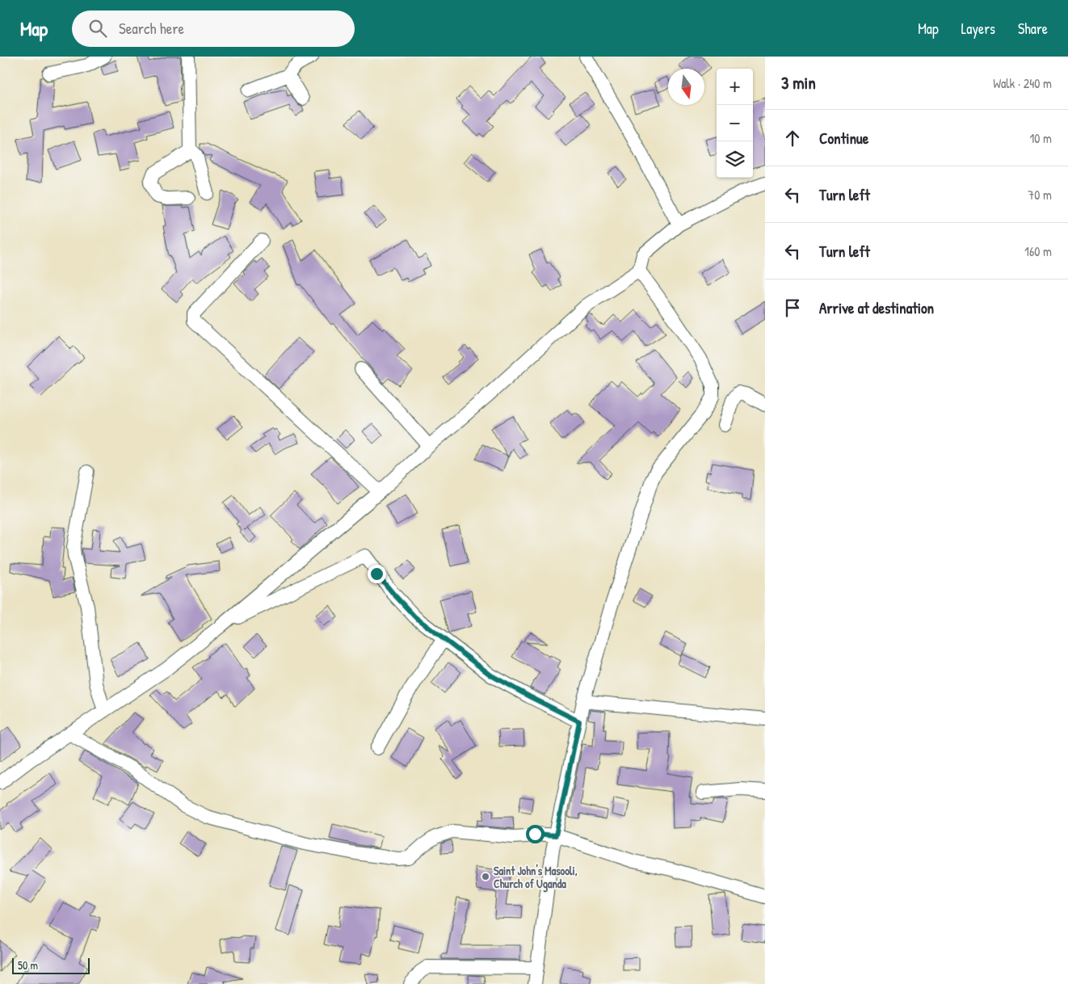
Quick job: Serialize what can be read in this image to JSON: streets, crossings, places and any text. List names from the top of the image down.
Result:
{
  "places": ["Saint John's Masooli, Church of Uganda"],
  "scale_bar": "50 m",
  "north": "bottom",
  "page": {
    "header": "Map",
    "search": "Search here",
    "nav": ["Map", "Layers", "Share"],
    "heading": ["3 min", "Walk · 240 m"],
    "map_buttons": ["+", "−"],
    "list": [
      ["Continue", "10 m"],
      ["Turn left", "70 m"],
      ["Turn left", "160 m"],
      "Arrive at destination"
    ],
    "scale": "50 m"
  }
}
